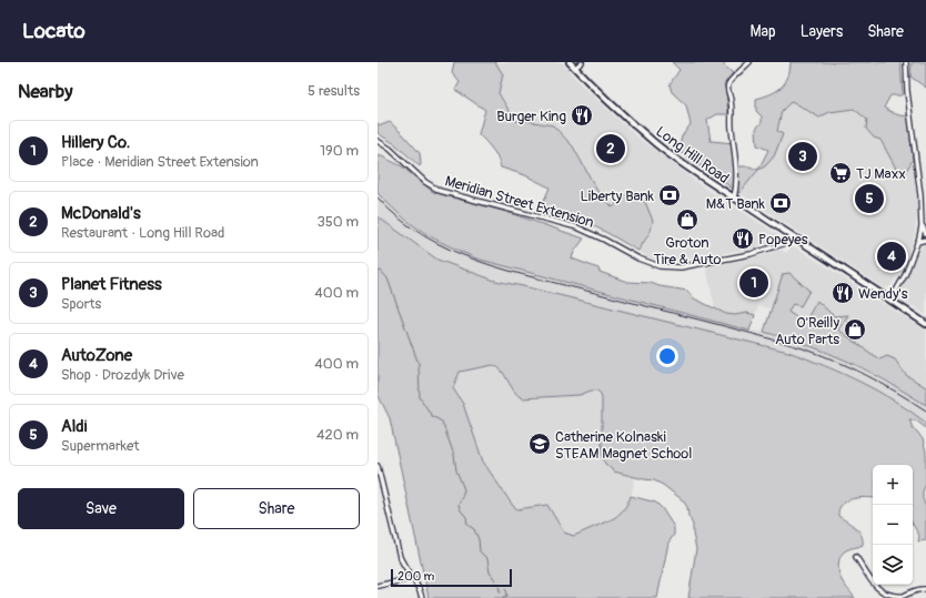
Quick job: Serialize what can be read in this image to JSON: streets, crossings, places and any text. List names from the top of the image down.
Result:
{
  "streets": {
    "main road": ["Long Hill Road"],
    "street": ["Meridian Street Extension"]
  },
  "crossings": [
    ["Long Hill Road", "Meridian Street Extension"]
  ],
  "places": {
    "restaurant": ["Burger King", "Popeyes", "Wendy's"],
    "supermarket": ["TJ Maxx"],
    "bank": ["Liberty Bank", "M&T Bank"],
    "shop": ["Groton Tire & Auto", "O'Reilly Auto Parts"],
    "school or university": ["Catherine Kolnaski STEAM Magnet School"]
  },
  "scale_bar": "200 m",
  "page": {
    "header": "Locato",
    "nav": ["Map", "Layers", "Share"],
    "heading": ["Nearby", "5 results"],
    "list": [
      {
        "mark": "1",
        "name": "Hillery Co.",
        "note": "Place · Meridian Street Extension",
        "value": "190 m"
      },
      {
        "mark": "2",
        "name": "McDonald's",
        "note": "Restaurant · Long Hill Road",
        "value": "350 m"
      },
      {
        "mark": "3",
        "name": "Planet Fitness",
        "note": "Sports",
        "value": "400 m"
      },
      {
        "mark": "4",
        "name": "AutoZone",
        "note": "Shop · Drozdyk Drive",
        "value": "400 m"
      },
      {
        "mark": "5",
        "name": "Aldi",
        "note": "Supermarket",
        "value": "420 m"
      }
    ],
    "pins": [
      "2",
      "3",
      "5",
      "4",
      "1"
    ],
    "map_buttons": ["+", "−"],
    "buttons": ["Save", "Share"],
    "scale": "200 m"
  }
}
